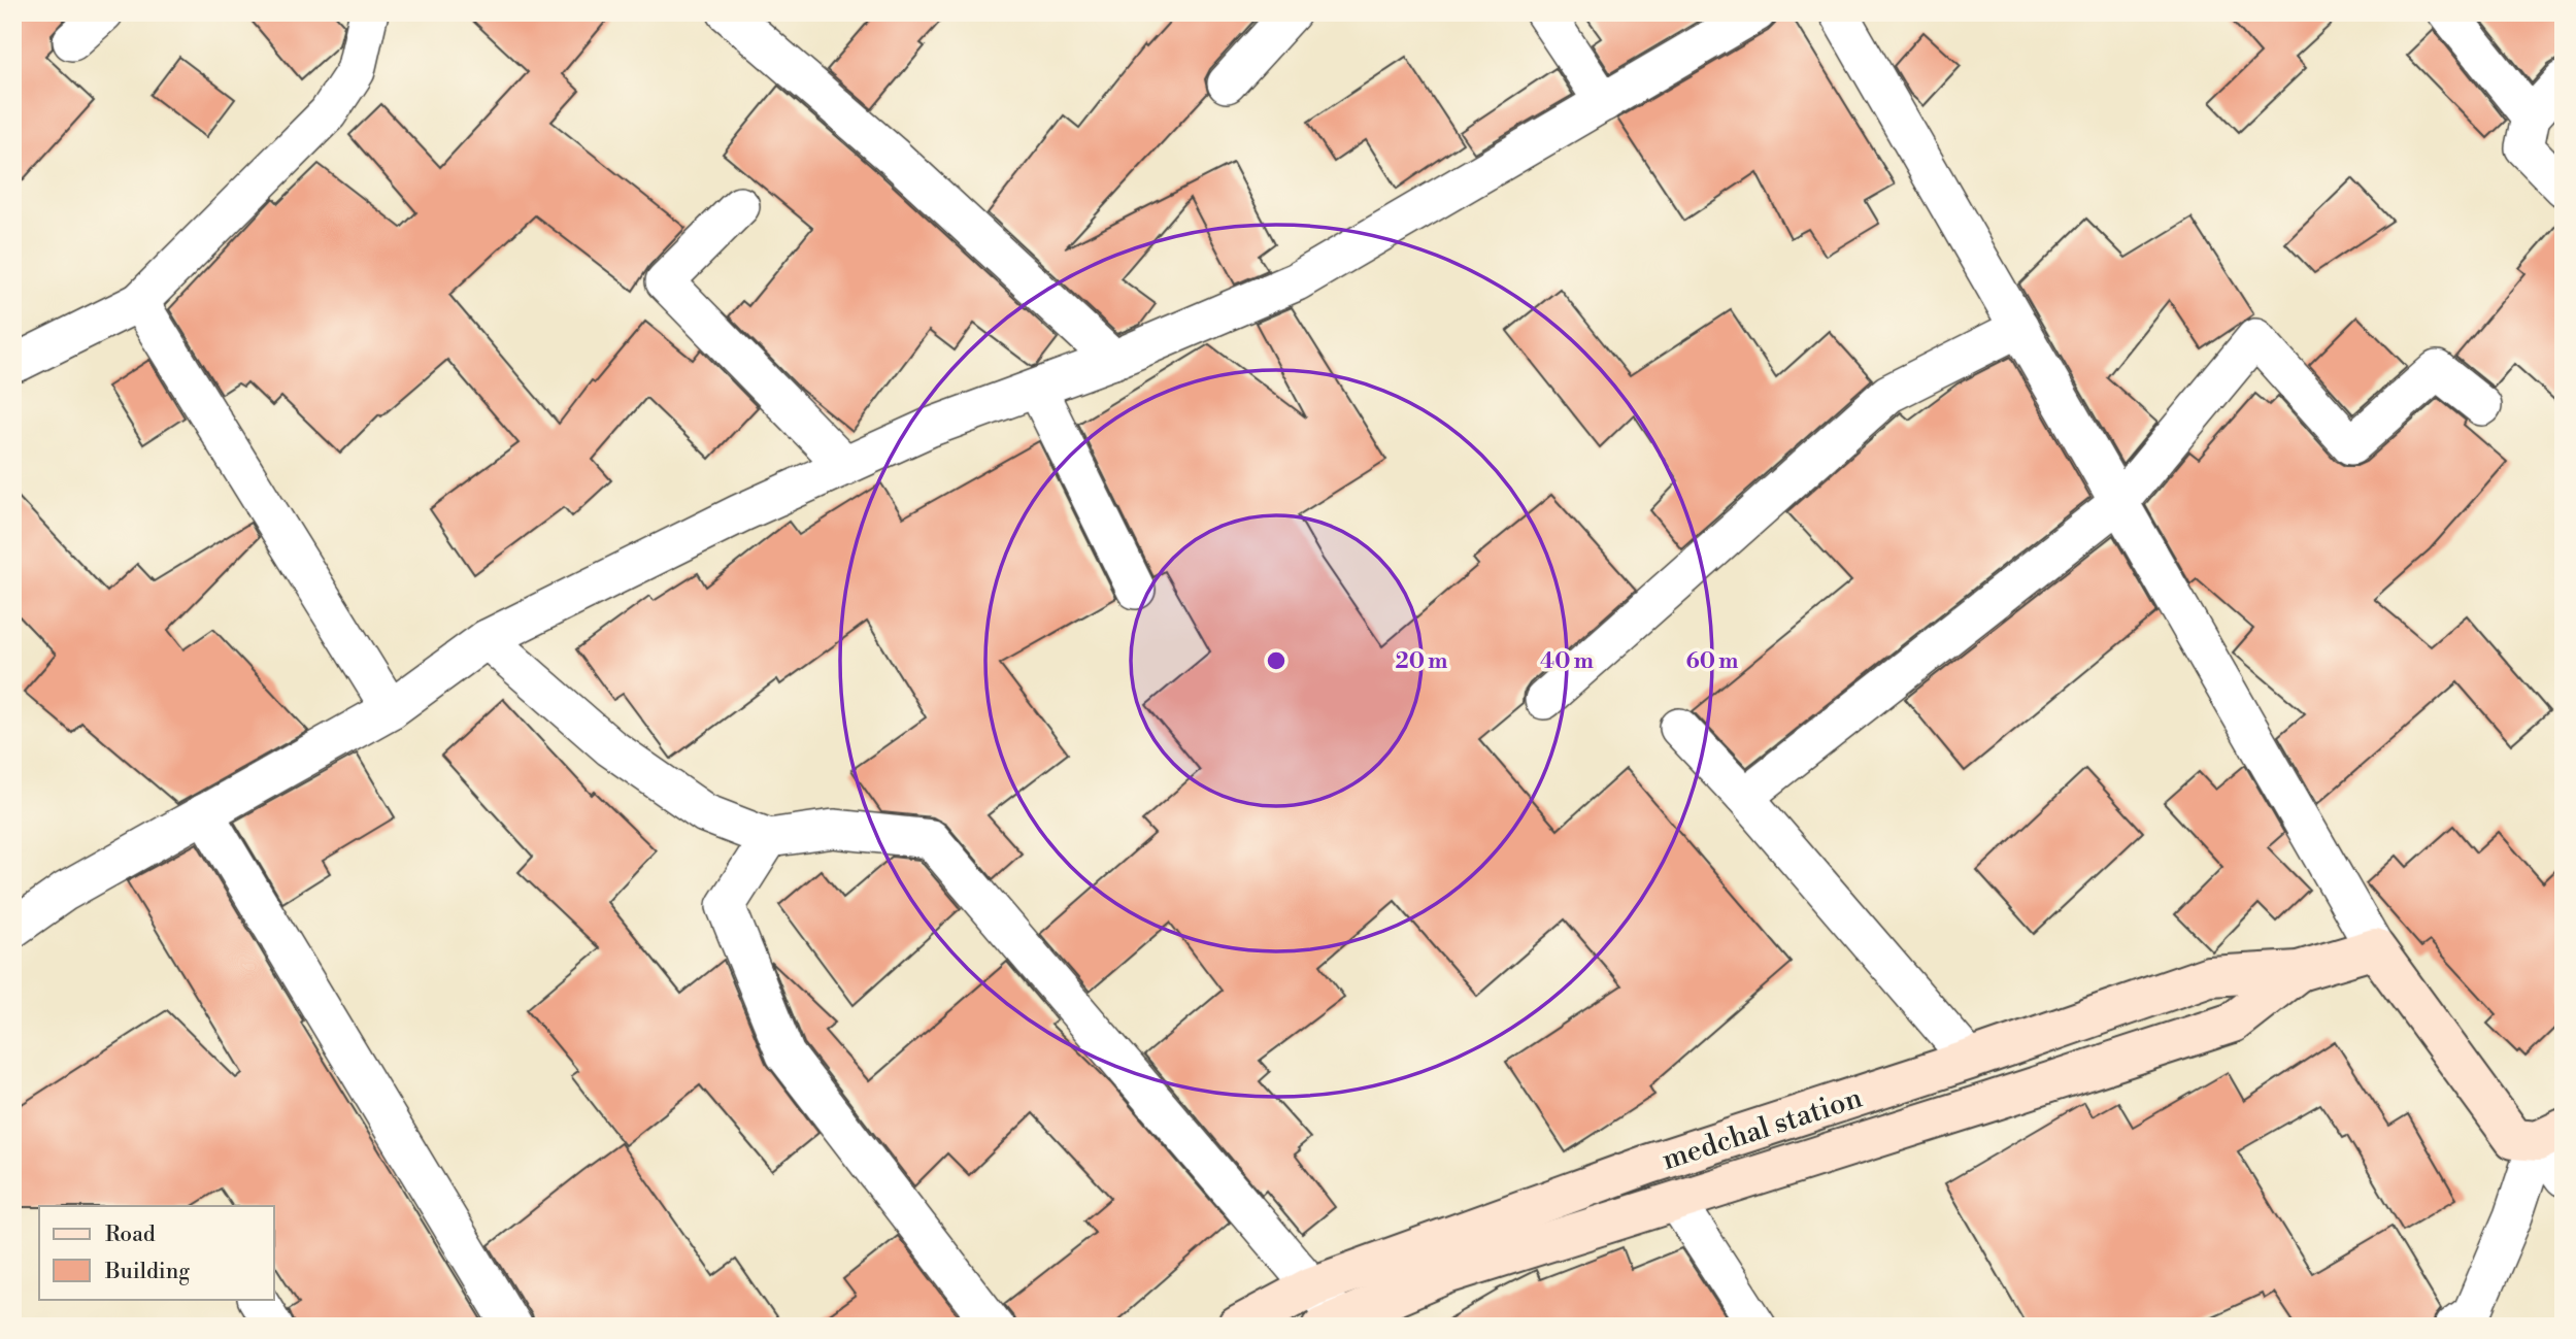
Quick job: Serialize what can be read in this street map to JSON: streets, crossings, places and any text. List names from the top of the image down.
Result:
{
  "streets": {
    "street": ["medchal station"]
  },
  "legend": ["Road", "Building"],
  "rings": ["20 m", "40 m", "60 m"]
}
